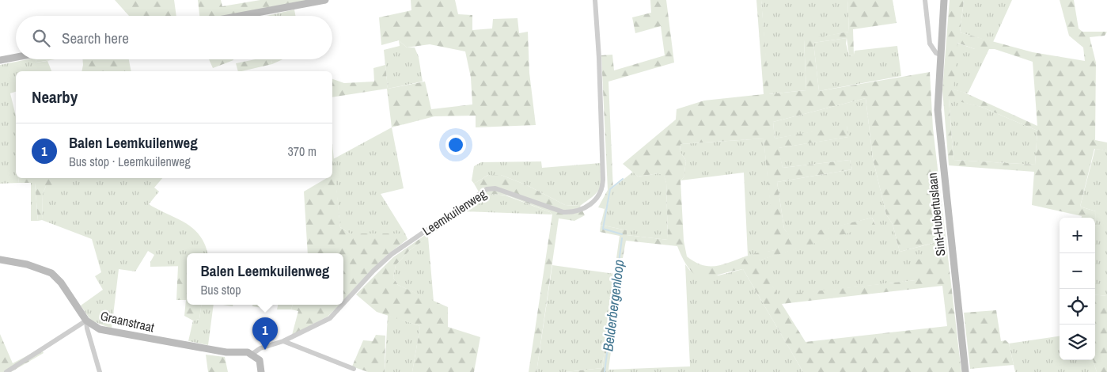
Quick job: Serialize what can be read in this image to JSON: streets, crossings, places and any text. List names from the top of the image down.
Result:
{
  "streets": {
    "street": ["Leemkuilenweg", "Sint-Hubertuslaan", "Graanstraat"]
  },
  "crossings": [
    ["Leemkuilenweg", "Graanstraat"]
  ],
  "water": ["Belderbergenloop"],
  "page": {
    "search": "Search here",
    "heading": "Nearby",
    "list": [
      {
        "mark": "1",
        "name": "Balen Leemkuilenweg",
        "note": "Bus stop · Leemkuilenweg",
        "value": "370 m"
      }
    ],
    "map_buttons": ["+", "−"],
    "popup": ["Balen Leemkuilenweg", "Bus stop"],
    "pins": "1"
  }
}
